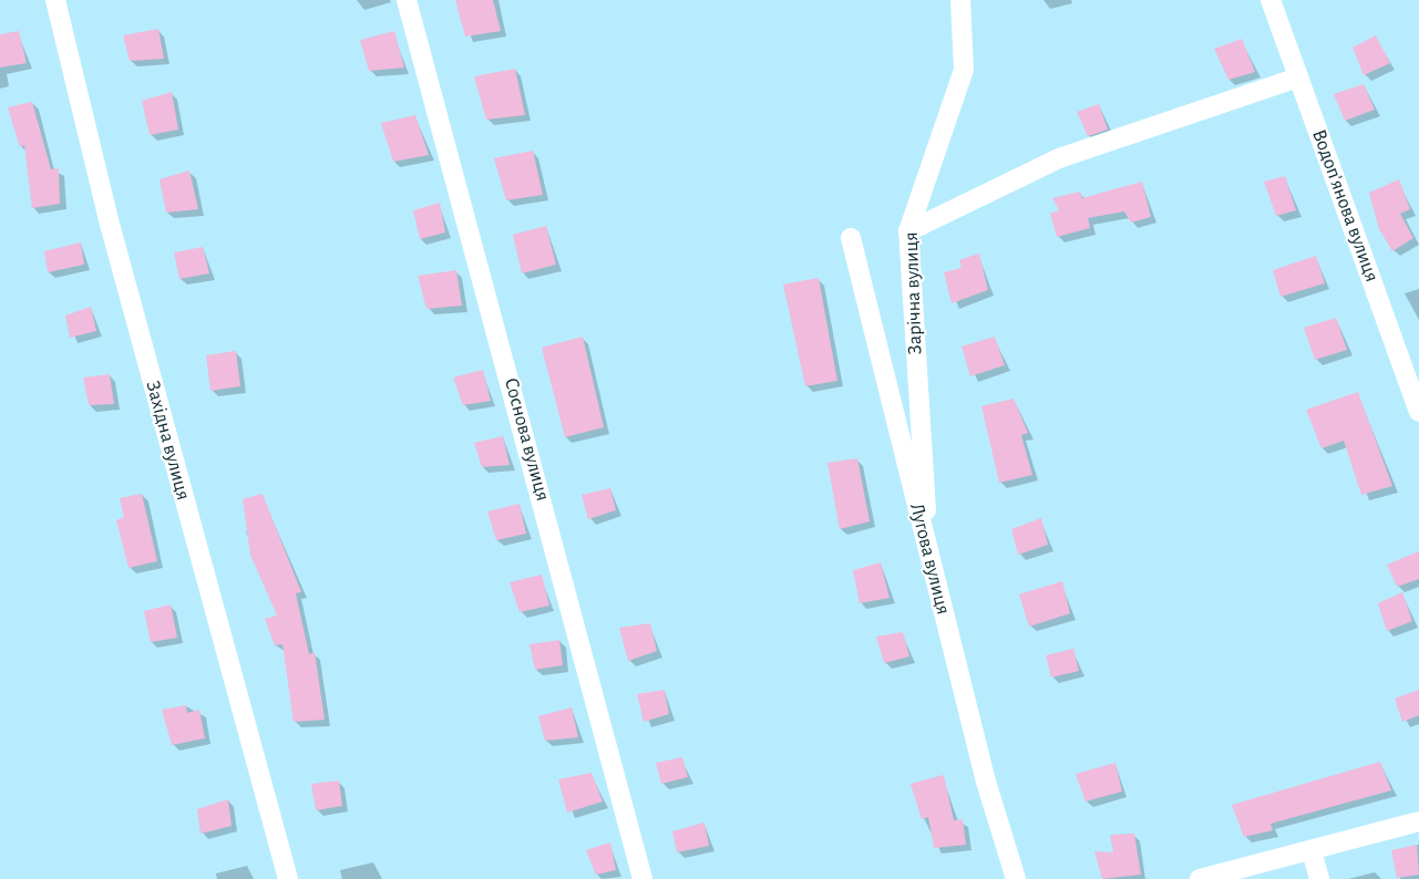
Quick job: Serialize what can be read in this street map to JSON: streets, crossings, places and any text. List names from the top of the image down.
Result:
{
  "streets": {
    "street": [
      "Водоп’янова вулиця",
      "Зарічна вулиця",
      "Соснова вулиця",
      "Західна вулиця",
      "Лугова вулиця"
    ]
  },
  "crossings": [
    ["Зарічна вулиця", "Лугова вулиця"]
  ]
}
